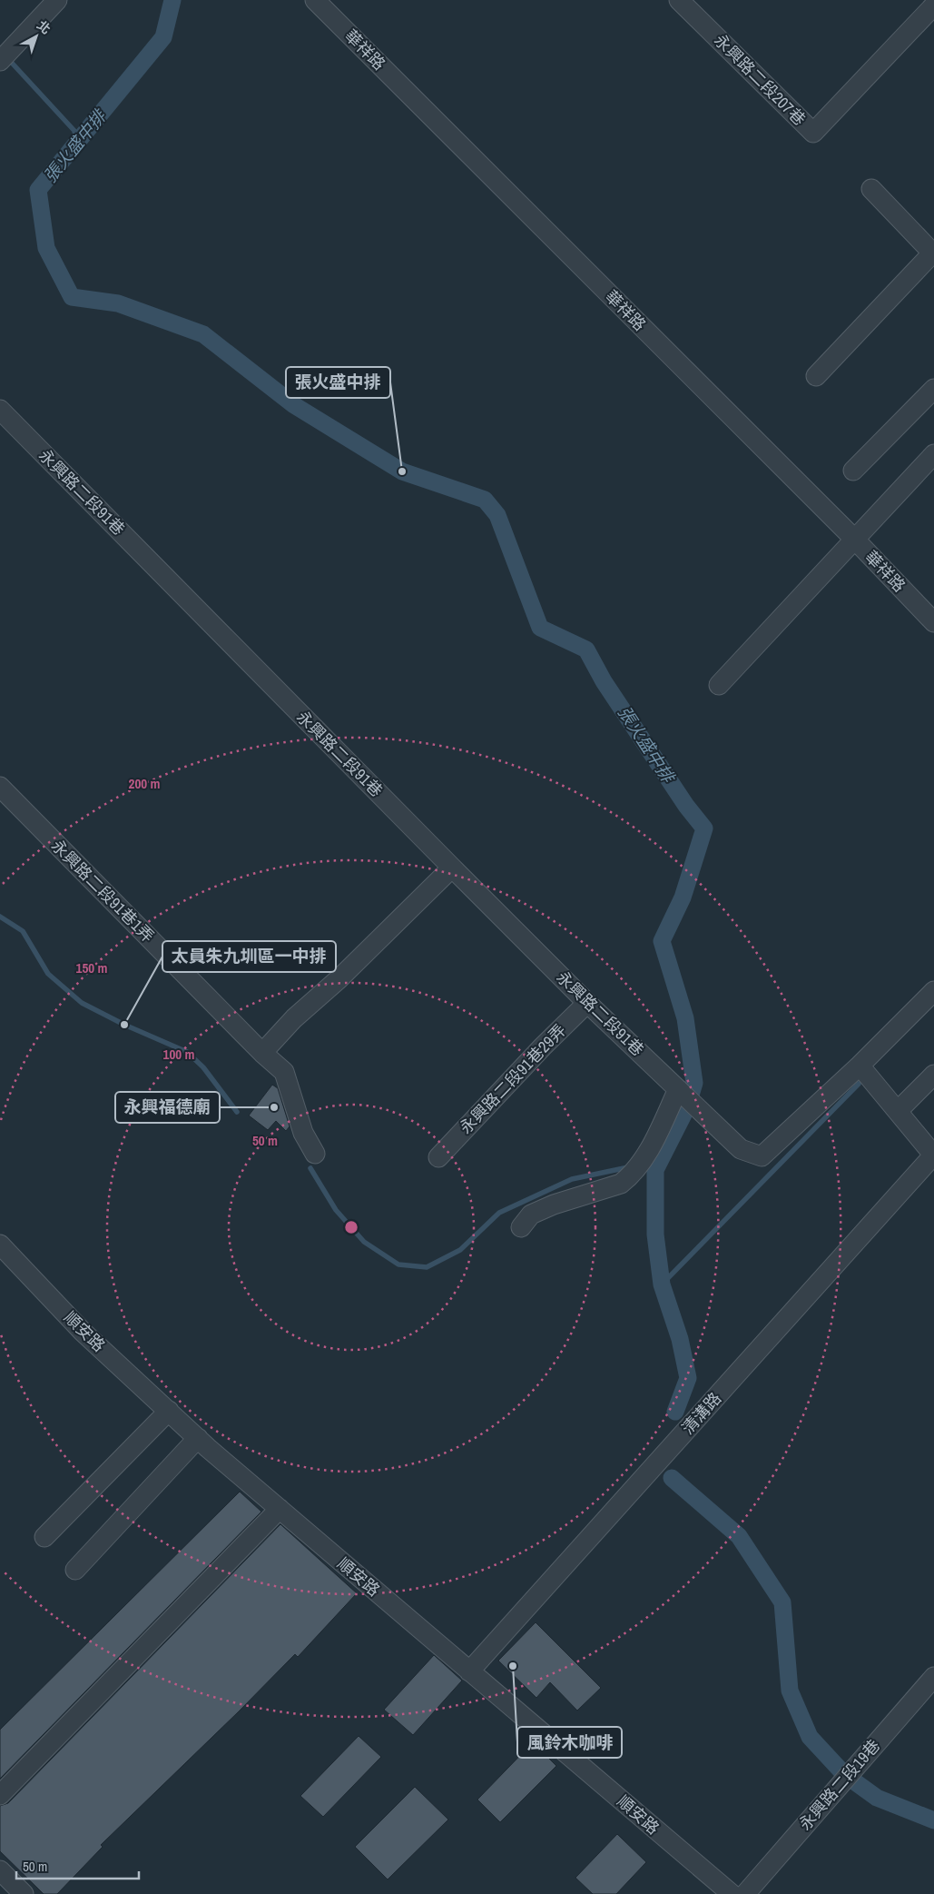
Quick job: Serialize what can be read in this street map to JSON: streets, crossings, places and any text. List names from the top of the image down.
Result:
{
  "streets": {
    "street": [
      "華祥路",
      "永興路二段207巷",
      "永興路二段91巷",
      "永興路二段91巷1弄",
      "永興路二段91巷29弄",
      "順安路",
      "清溝路",
      "永興路二段19巷"
    ]
  },
  "crossings": [
    ["永興路二段91巷", "永興路二段91巷29弄"],
    ["順安路", "清溝路"]
  ],
  "water": ["張火盛中排"],
  "places": [
    "張火盛中排",
    "太員朱九圳區一中排",
    "永興福德廟",
    "風鈴木咖啡"
  ],
  "scale_bar": "50 m",
  "north": "top right",
  "rings": [
    "200 m",
    "150 m",
    "100 m",
    "50 m"
  ]
}
